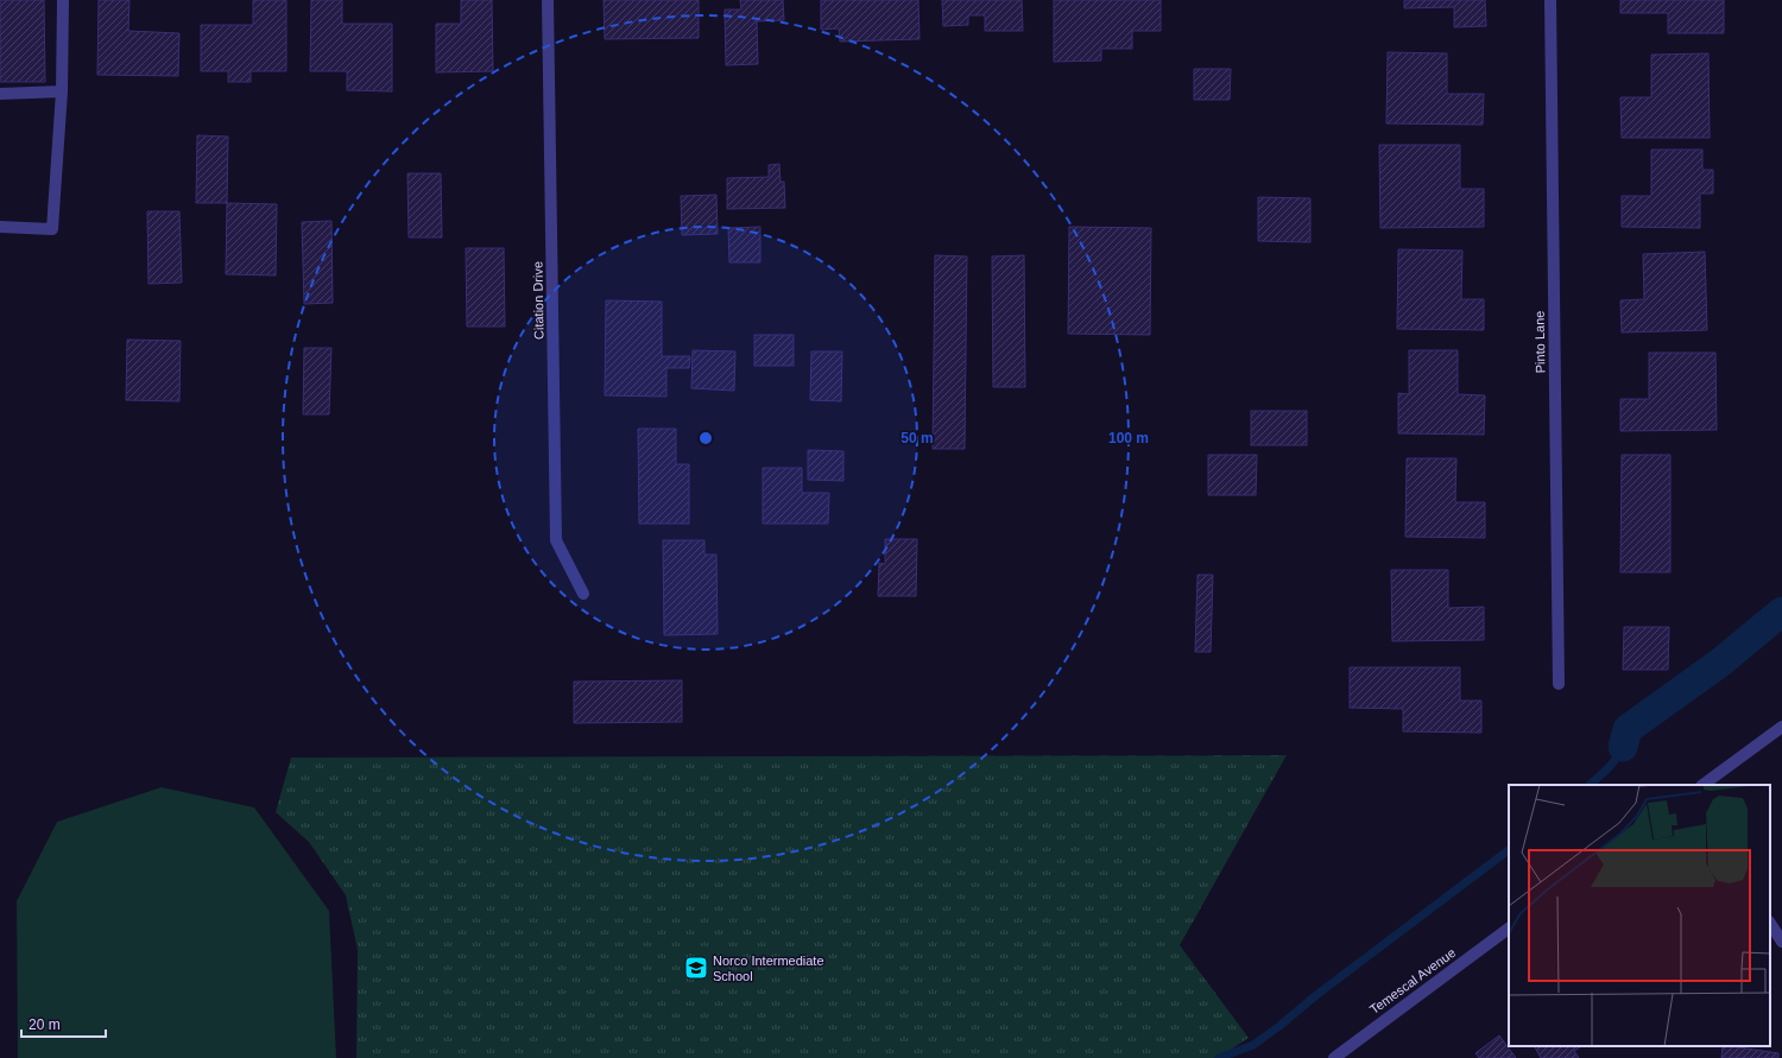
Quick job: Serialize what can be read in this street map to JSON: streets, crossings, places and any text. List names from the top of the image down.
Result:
{
  "streets": {
    "street": ["Citation Drive", "Pinto Lane", "Temescal Avenue"]
  },
  "places": {
    "school or university": ["Norco Intermediate School"]
  },
  "scale_bar": "20 m",
  "rings": ["50 m", "100 m"]
}
